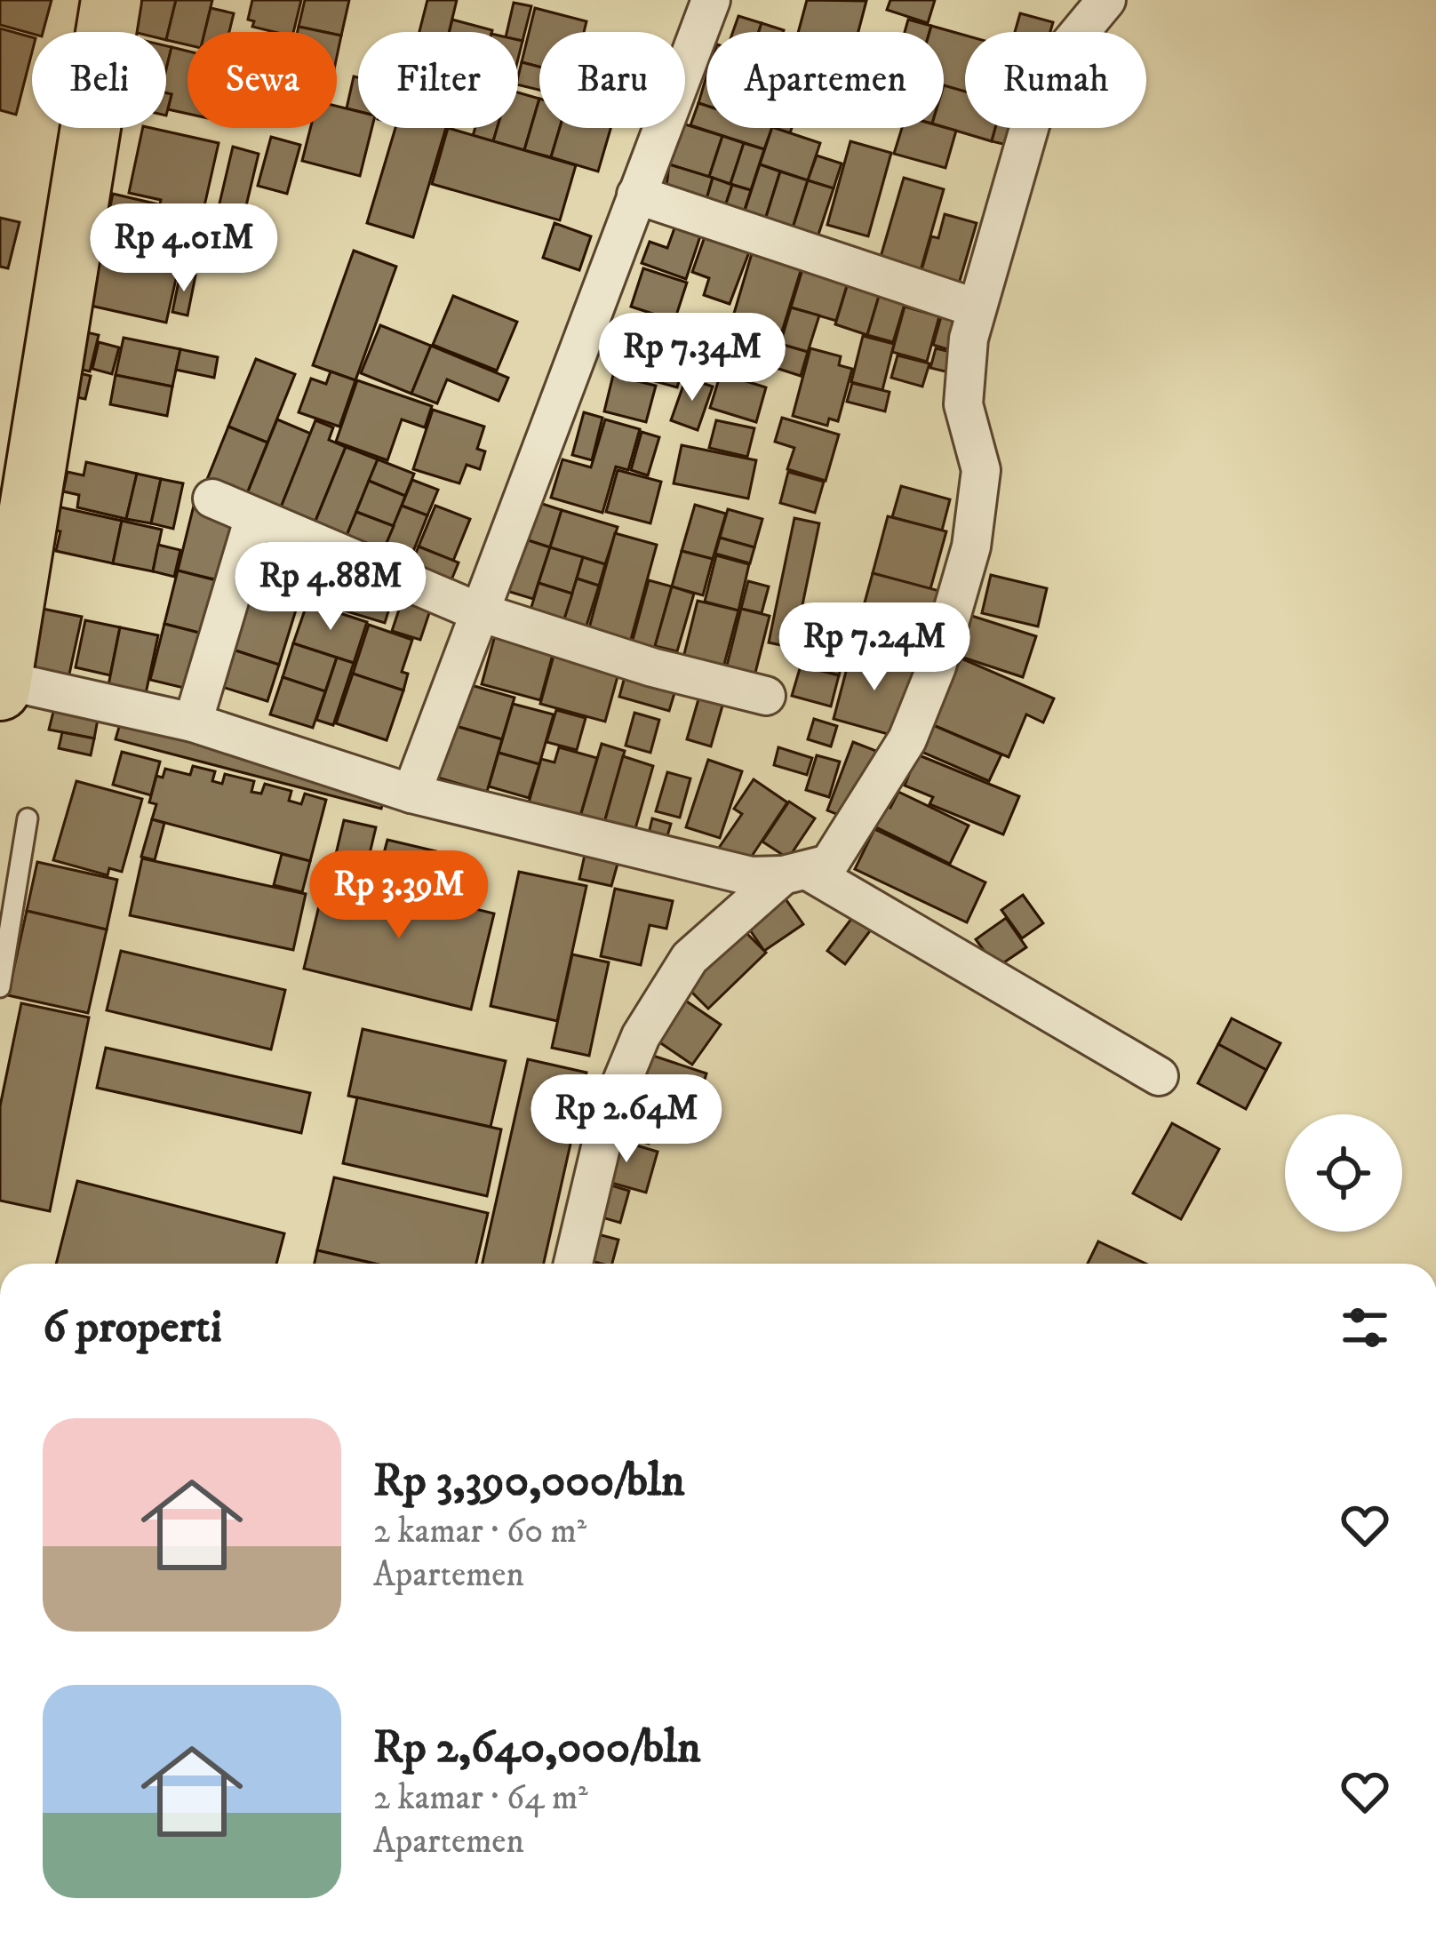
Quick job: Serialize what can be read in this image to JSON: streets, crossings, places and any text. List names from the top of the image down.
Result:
{
  "page": {
    "chip": [
      "Beli",
      "Sewa",
      "Filter",
      "Baru",
      "Apartemen",
      "Rumah"
    ],
    "price": [
      "Rp 4.01M",
      "Rp 7.34M",
      "Rp 4.88M",
      "Rp 7.24M",
      "Rp 3.39M",
      "Rp 2.64M"
    ],
    "heading": "6 properti",
    "list": [
      {
        "name": "Rp 3,390,000/bln",
        "note": "2 kamar · 60 m² · Apartemen"
      },
      {
        "name": "Rp 2,640,000/bln",
        "note": "2 kamar · 64 m² · Apartemen"
      }
    ]
  }
}
